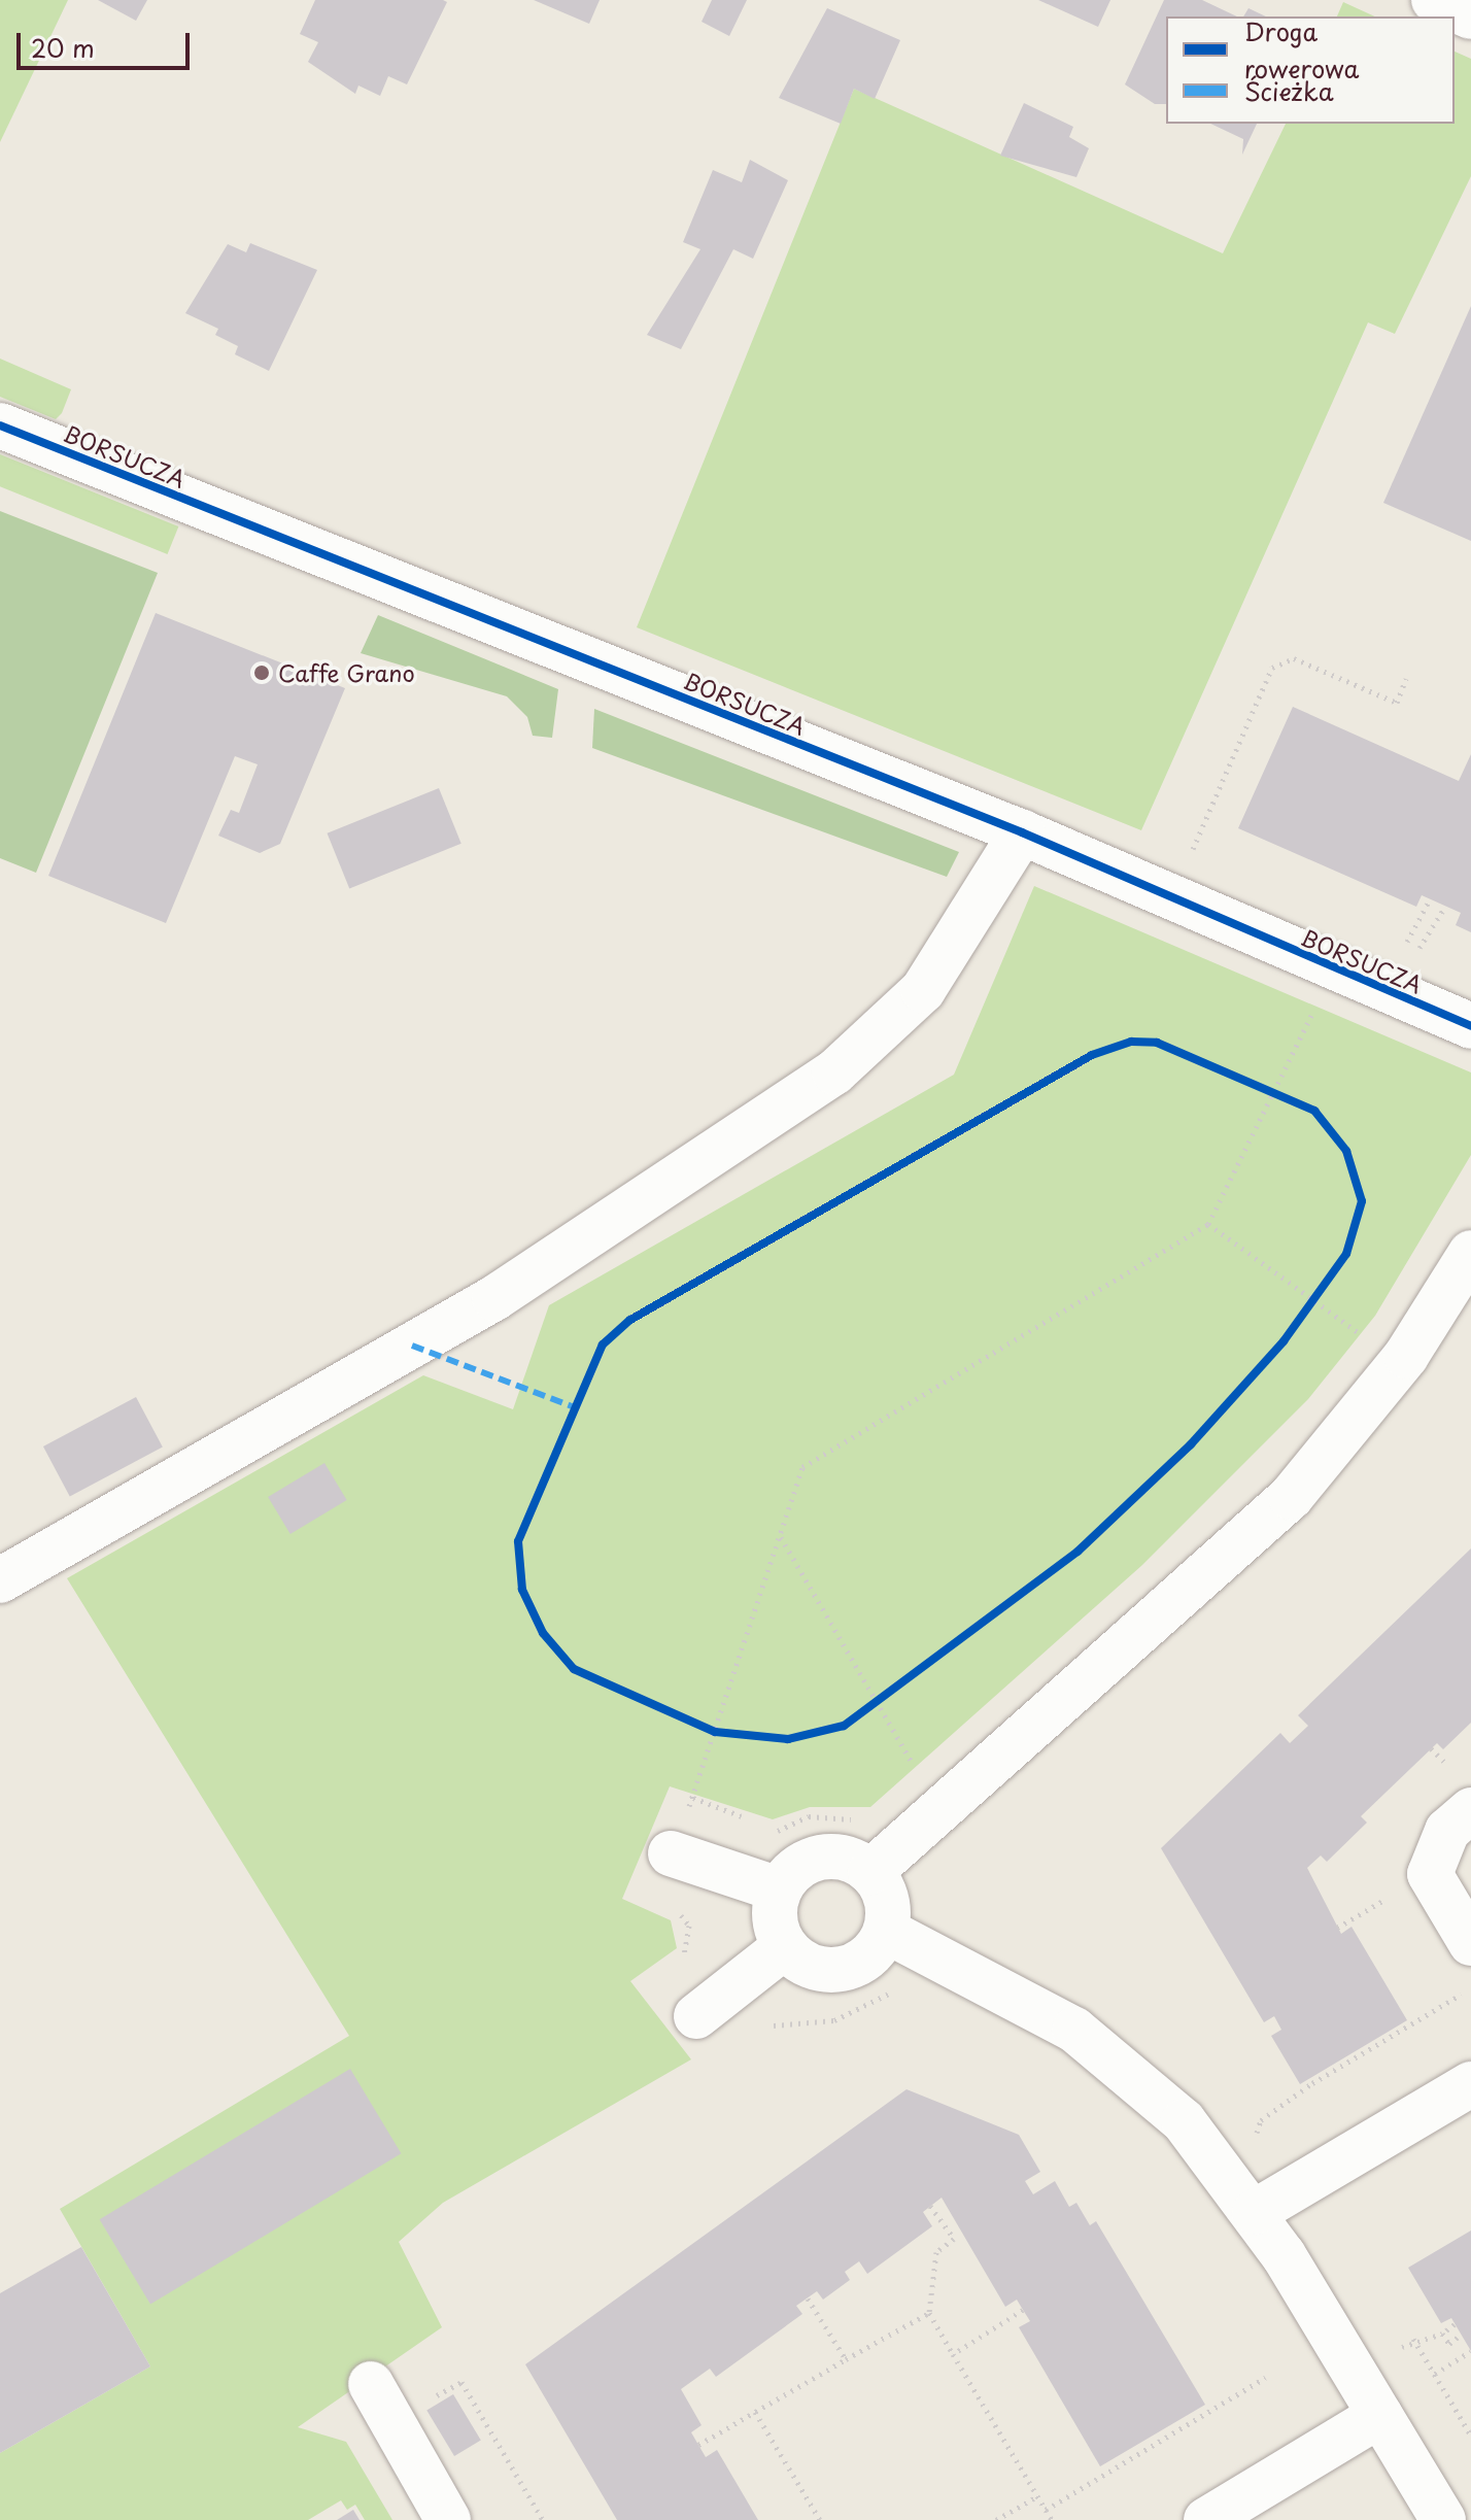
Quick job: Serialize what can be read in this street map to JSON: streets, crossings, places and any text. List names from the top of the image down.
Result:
{
  "streets": {
    "street": ["BORSUCZA"]
  },
  "places": ["Caffe Grano"],
  "legend": ["Droga rowerowa", "Ścieżka"],
  "scale_bar": "20 m"
}
